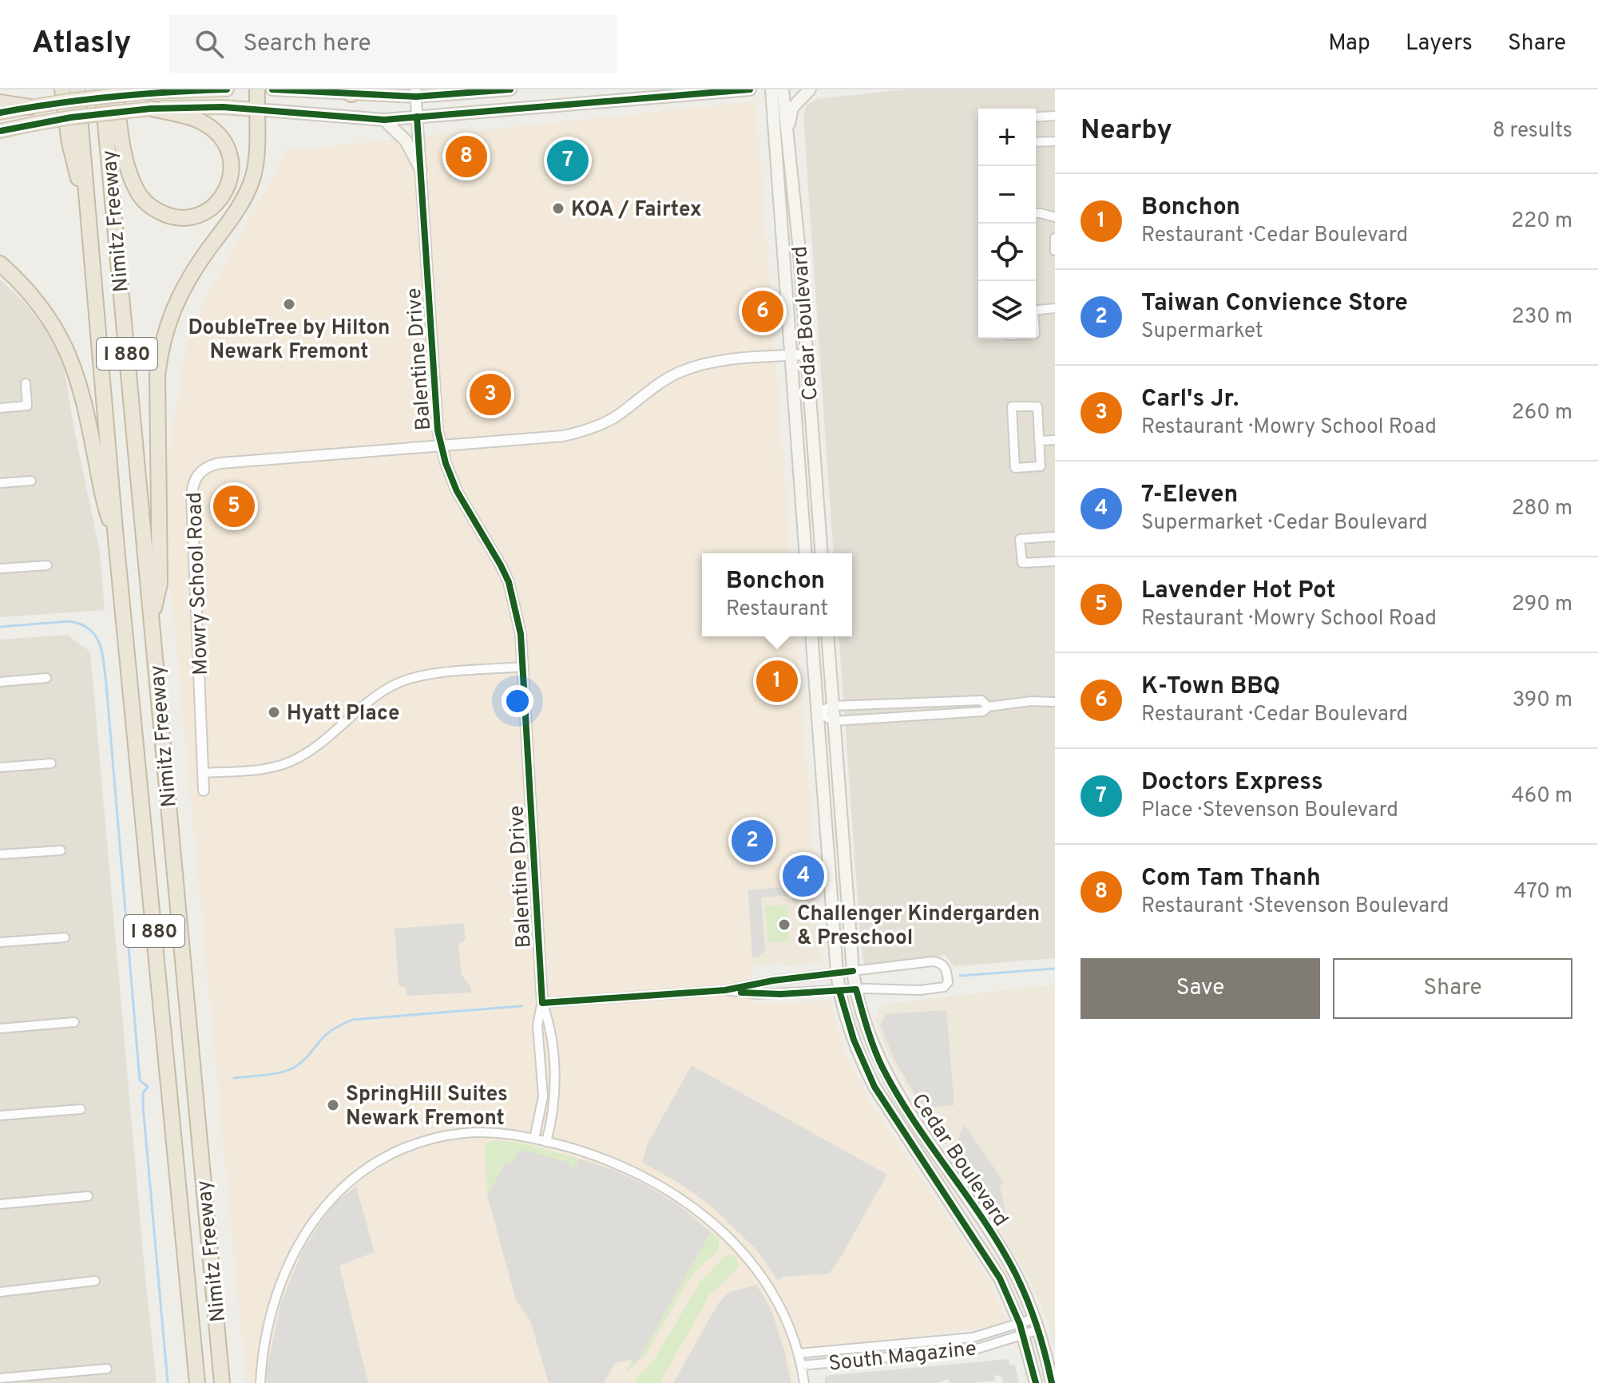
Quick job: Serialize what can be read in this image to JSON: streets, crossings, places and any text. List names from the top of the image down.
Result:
{
  "streets": {
    "highway": ["Nimitz Freeway", "I 880"],
    "main road": ["Cedar Boulevard"],
    "street": ["Balentine Drive", "Mowry School Road", "South Magazine"]
  },
  "crossings": [
    ["Cedar Boulevard", "Mowry School Road"],
    ["Cedar Boulevard", "South Magazine"],
    ["Balentine Drive", "Mowry School Road"]
  ],
  "places": [
    "KOA / Fairtex",
    "DoubleTree by Hilton Newark Fremont",
    "Hyatt Place",
    "Challenger Kindergarden & Preschool",
    "SpringHill Suites Newark Fremont"
  ],
  "page": {
    "header": "Atlasly",
    "search": "Search here",
    "nav": ["Map", "Layers", "Share"],
    "heading": ["Nearby", "8 results"],
    "map_buttons": ["+", "−"],
    "pins": [
      "8",
      "7",
      "6",
      "3",
      "5",
      "1",
      "2",
      "4"
    ],
    "list": [
      {
        "mark": "1",
        "name": "Bonchon",
        "note": "Restaurant · Cedar Boulevard",
        "value": "220 m"
      },
      {
        "mark": "2",
        "name": "Taiwan Convience Store",
        "note": "Supermarket",
        "value": "230 m"
      },
      {
        "mark": "3",
        "name": "Carl's Jr.",
        "note": "Restaurant · Mowry School Road",
        "value": "260 m"
      },
      {
        "mark": "4",
        "name": "7-Eleven",
        "note": "Supermarket · Cedar Boulevard",
        "value": "280 m"
      },
      {
        "mark": "5",
        "name": "Lavender Hot Pot",
        "note": "Restaurant · Mowry School Road",
        "value": "290 m"
      },
      {
        "mark": "6",
        "name": "K-Town BBQ",
        "note": "Restaurant · Cedar Boulevard",
        "value": "390 m"
      },
      {
        "mark": "7",
        "name": "Doctors Express",
        "note": "Place · Stevenson Boulevard",
        "value": "460 m"
      },
      {
        "mark": "8",
        "name": "Com Tam Thanh",
        "note": "Restaurant · Stevenson Boulevard",
        "value": "470 m"
      }
    ],
    "popup": ["Bonchon", "Restaurant"],
    "buttons": ["Save", "Share"]
  }
}
